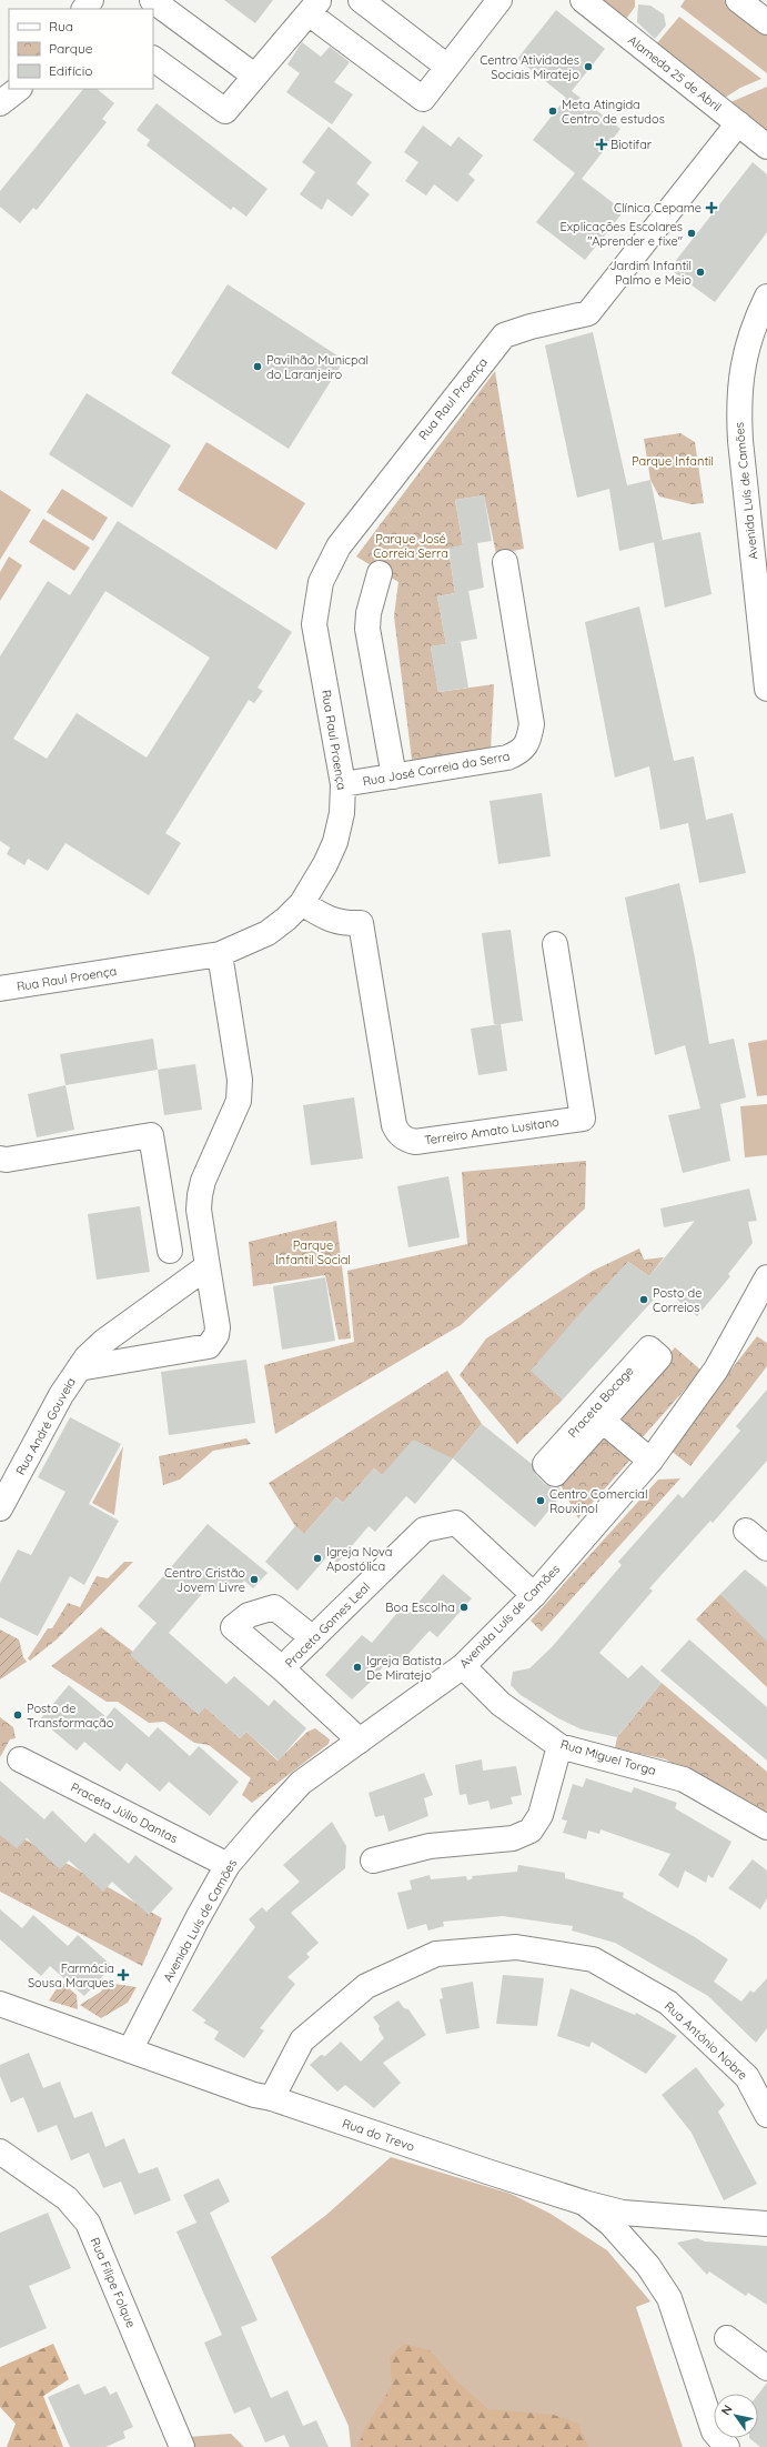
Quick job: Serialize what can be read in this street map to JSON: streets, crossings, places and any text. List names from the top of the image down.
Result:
{
  "streets": {
    "street": [
      "Alameda 25 de Abril",
      "Rua Raul Proença",
      "Avenida Luís de Camões",
      "Rua José Correia da Serra",
      "Terreiro Amato Lusitano",
      "Praceta Bocage",
      "Rua André Gouveia",
      "Praceta Gomes Leal",
      "Rua Miguel Torga",
      "Praceta Júlio Dantas",
      "Rua António Nobre",
      "Rua do Trevo",
      "Rua Filipe Folque"
    ]
  },
  "crossings": [
    ["Alameda 25 de Abril", "Rua Raul Proença"],
    ["Rua Raul Proença", "Rua José Correia da Serra"],
    ["Rua Raul Proença", "Terreiro Amato Lusitano"],
    ["Avenida Luís de Camões", "Praceta Bocage"],
    ["Avenida Luís de Camões", "Praceta Gomes Leal"],
    ["Avenida Luís de Camões", "Rua Miguel Torga"],
    ["Avenida Luís de Camões", "Praceta Júlio Dantas"],
    ["Avenida Luís de Camões", "Rua do Trevo"],
    ["Rua António Nobre", "Rua do Trevo"]
  ],
  "parks": ["Parque Infantil", "Parque José Correia Serra", "Parque Infantil Social"],
  "places": {
    "other": [
      "Centro Atividades Sociais Miratejo",
      "Meta Atingida Centro de estudos",
      "Explicações Escolares \"Aprender e fixe\"",
      "Jardim Infantil Palmo e Meio",
      "Pavilhão Municpal do Laranjeiro",
      "Posto de Correios",
      "Centro Comercial Rouxinol",
      "Igreja Nova Apostólica",
      "Centro Cristão Jovem Livre",
      "Boa Escolha",
      "Igreja Batista De Miratejo",
      "Posto de Transformação"
    ],
    "health": ["Biotifar", "Clínica Cepame", "Farmácia Sousa Marques"]
  },
  "legend": ["Rua", "Parque", "Edifício"],
  "north": "top left"
}
